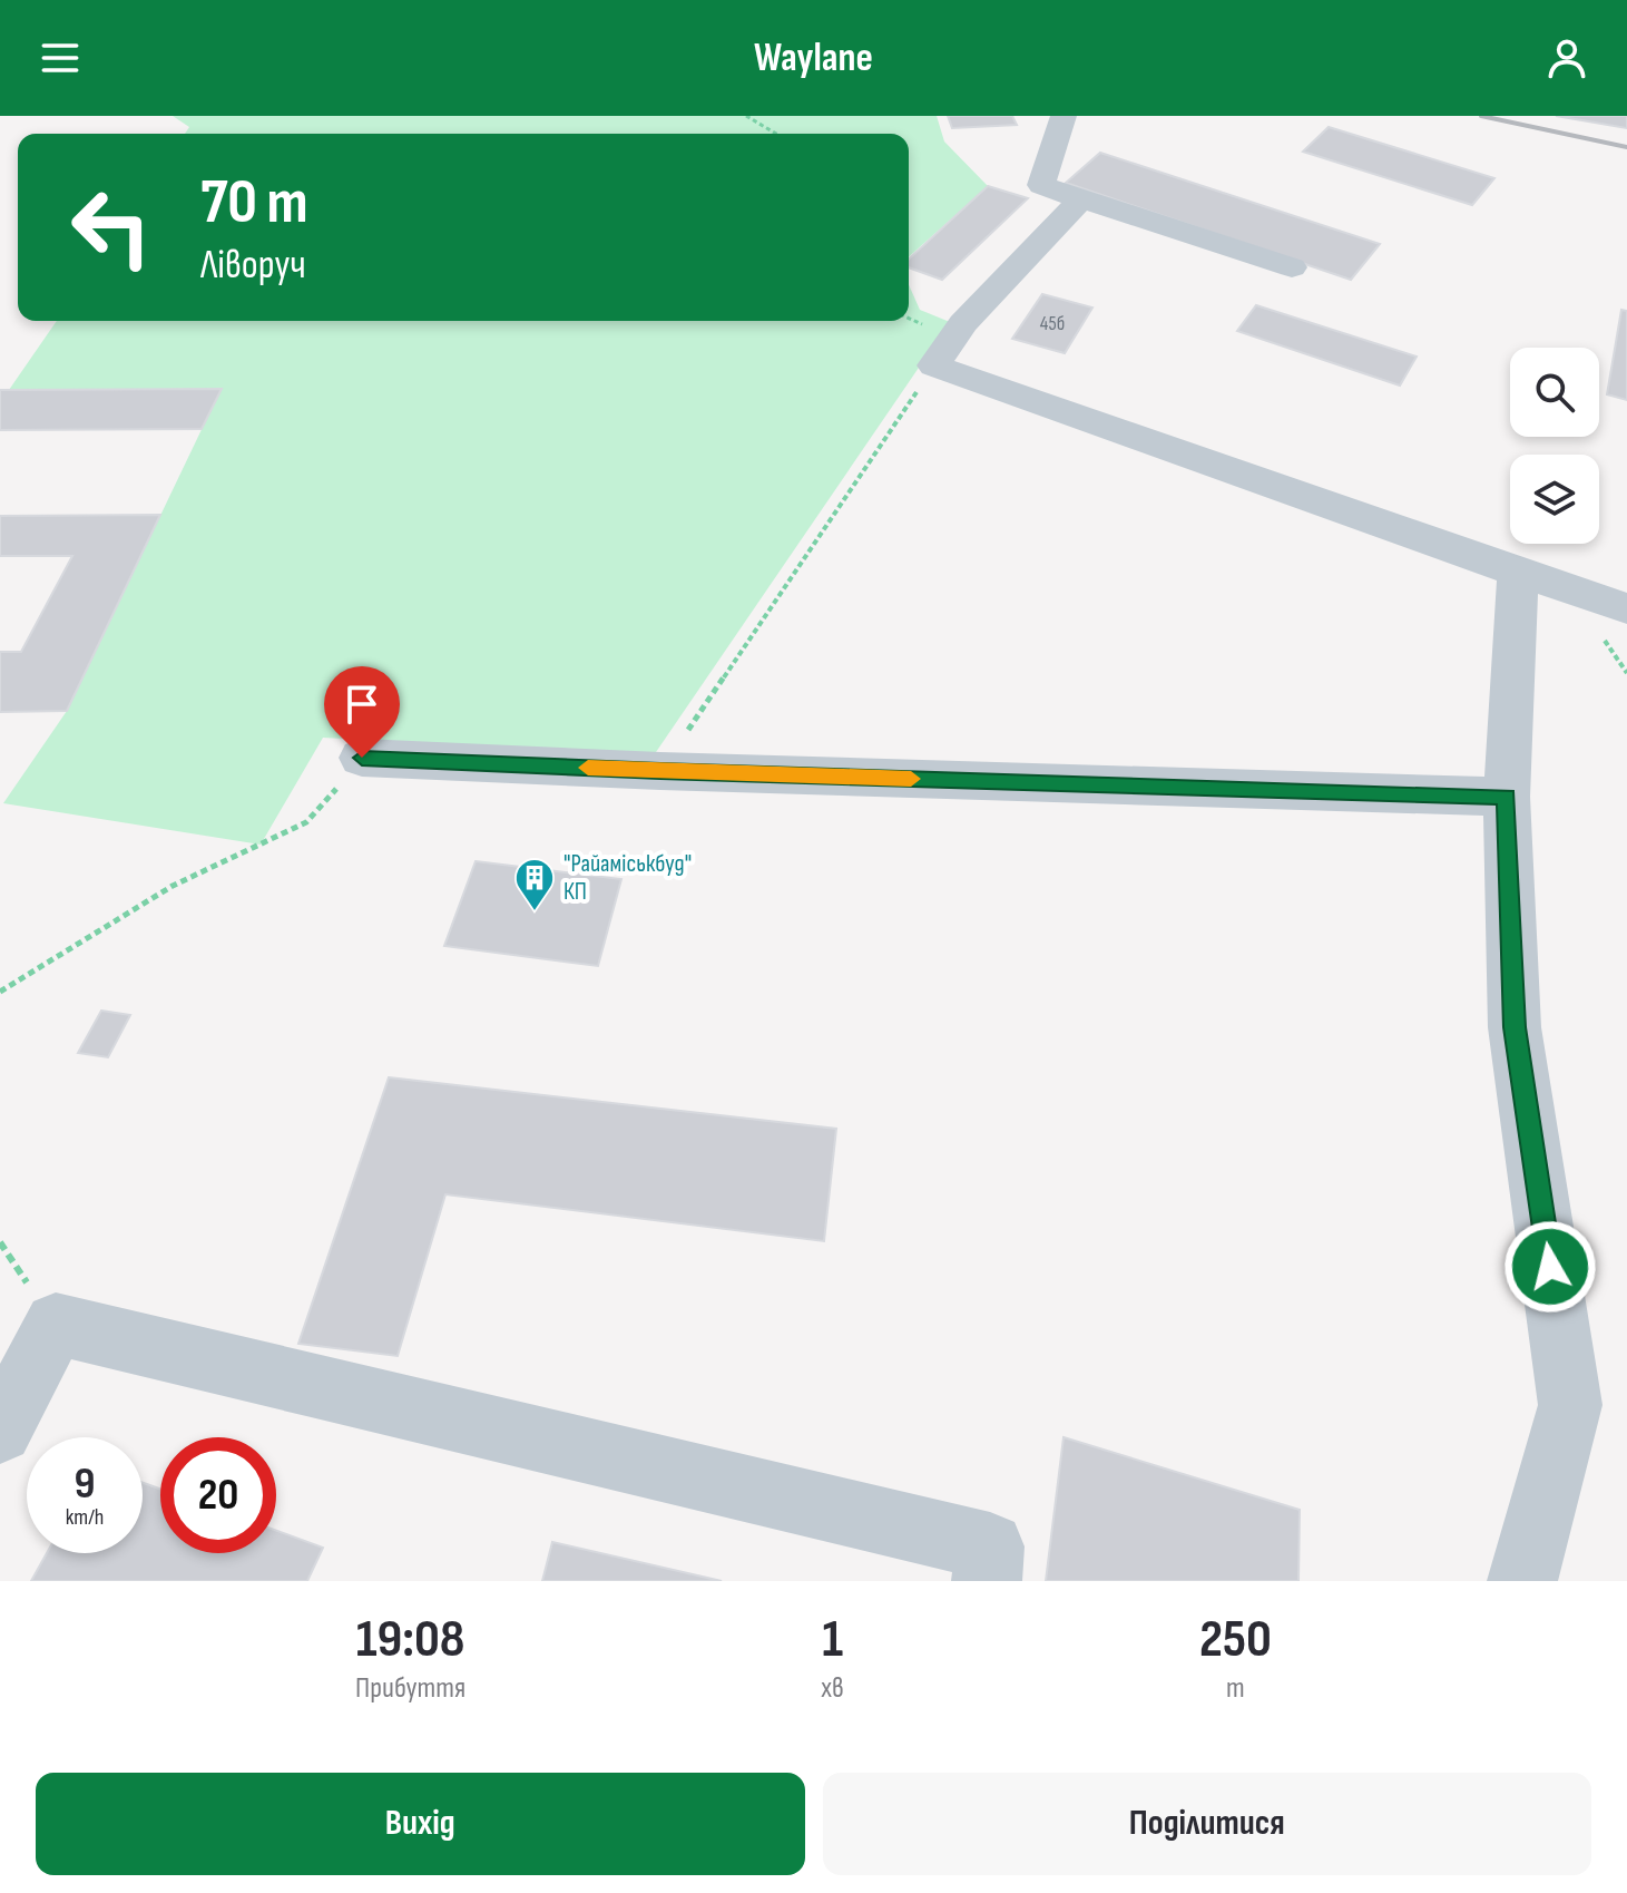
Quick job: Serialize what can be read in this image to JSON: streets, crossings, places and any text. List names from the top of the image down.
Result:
{
  "places": {
    "building": ["\"Райаміськбуд\" КП"]
  },
  "house_numbers": ["45б"],
  "page": {
    "header": "Waylane",
    "turn": ["70 m", "Ліворуч"],
    "speed": "9 km/h",
    "limit": "20",
    "eta": [
      "19:08",
      "Прибуття",
      "1",
      "хв",
      "250",
      "m"
    ],
    "buttons": ["Вихід", "Поділитися"]
  }
}
